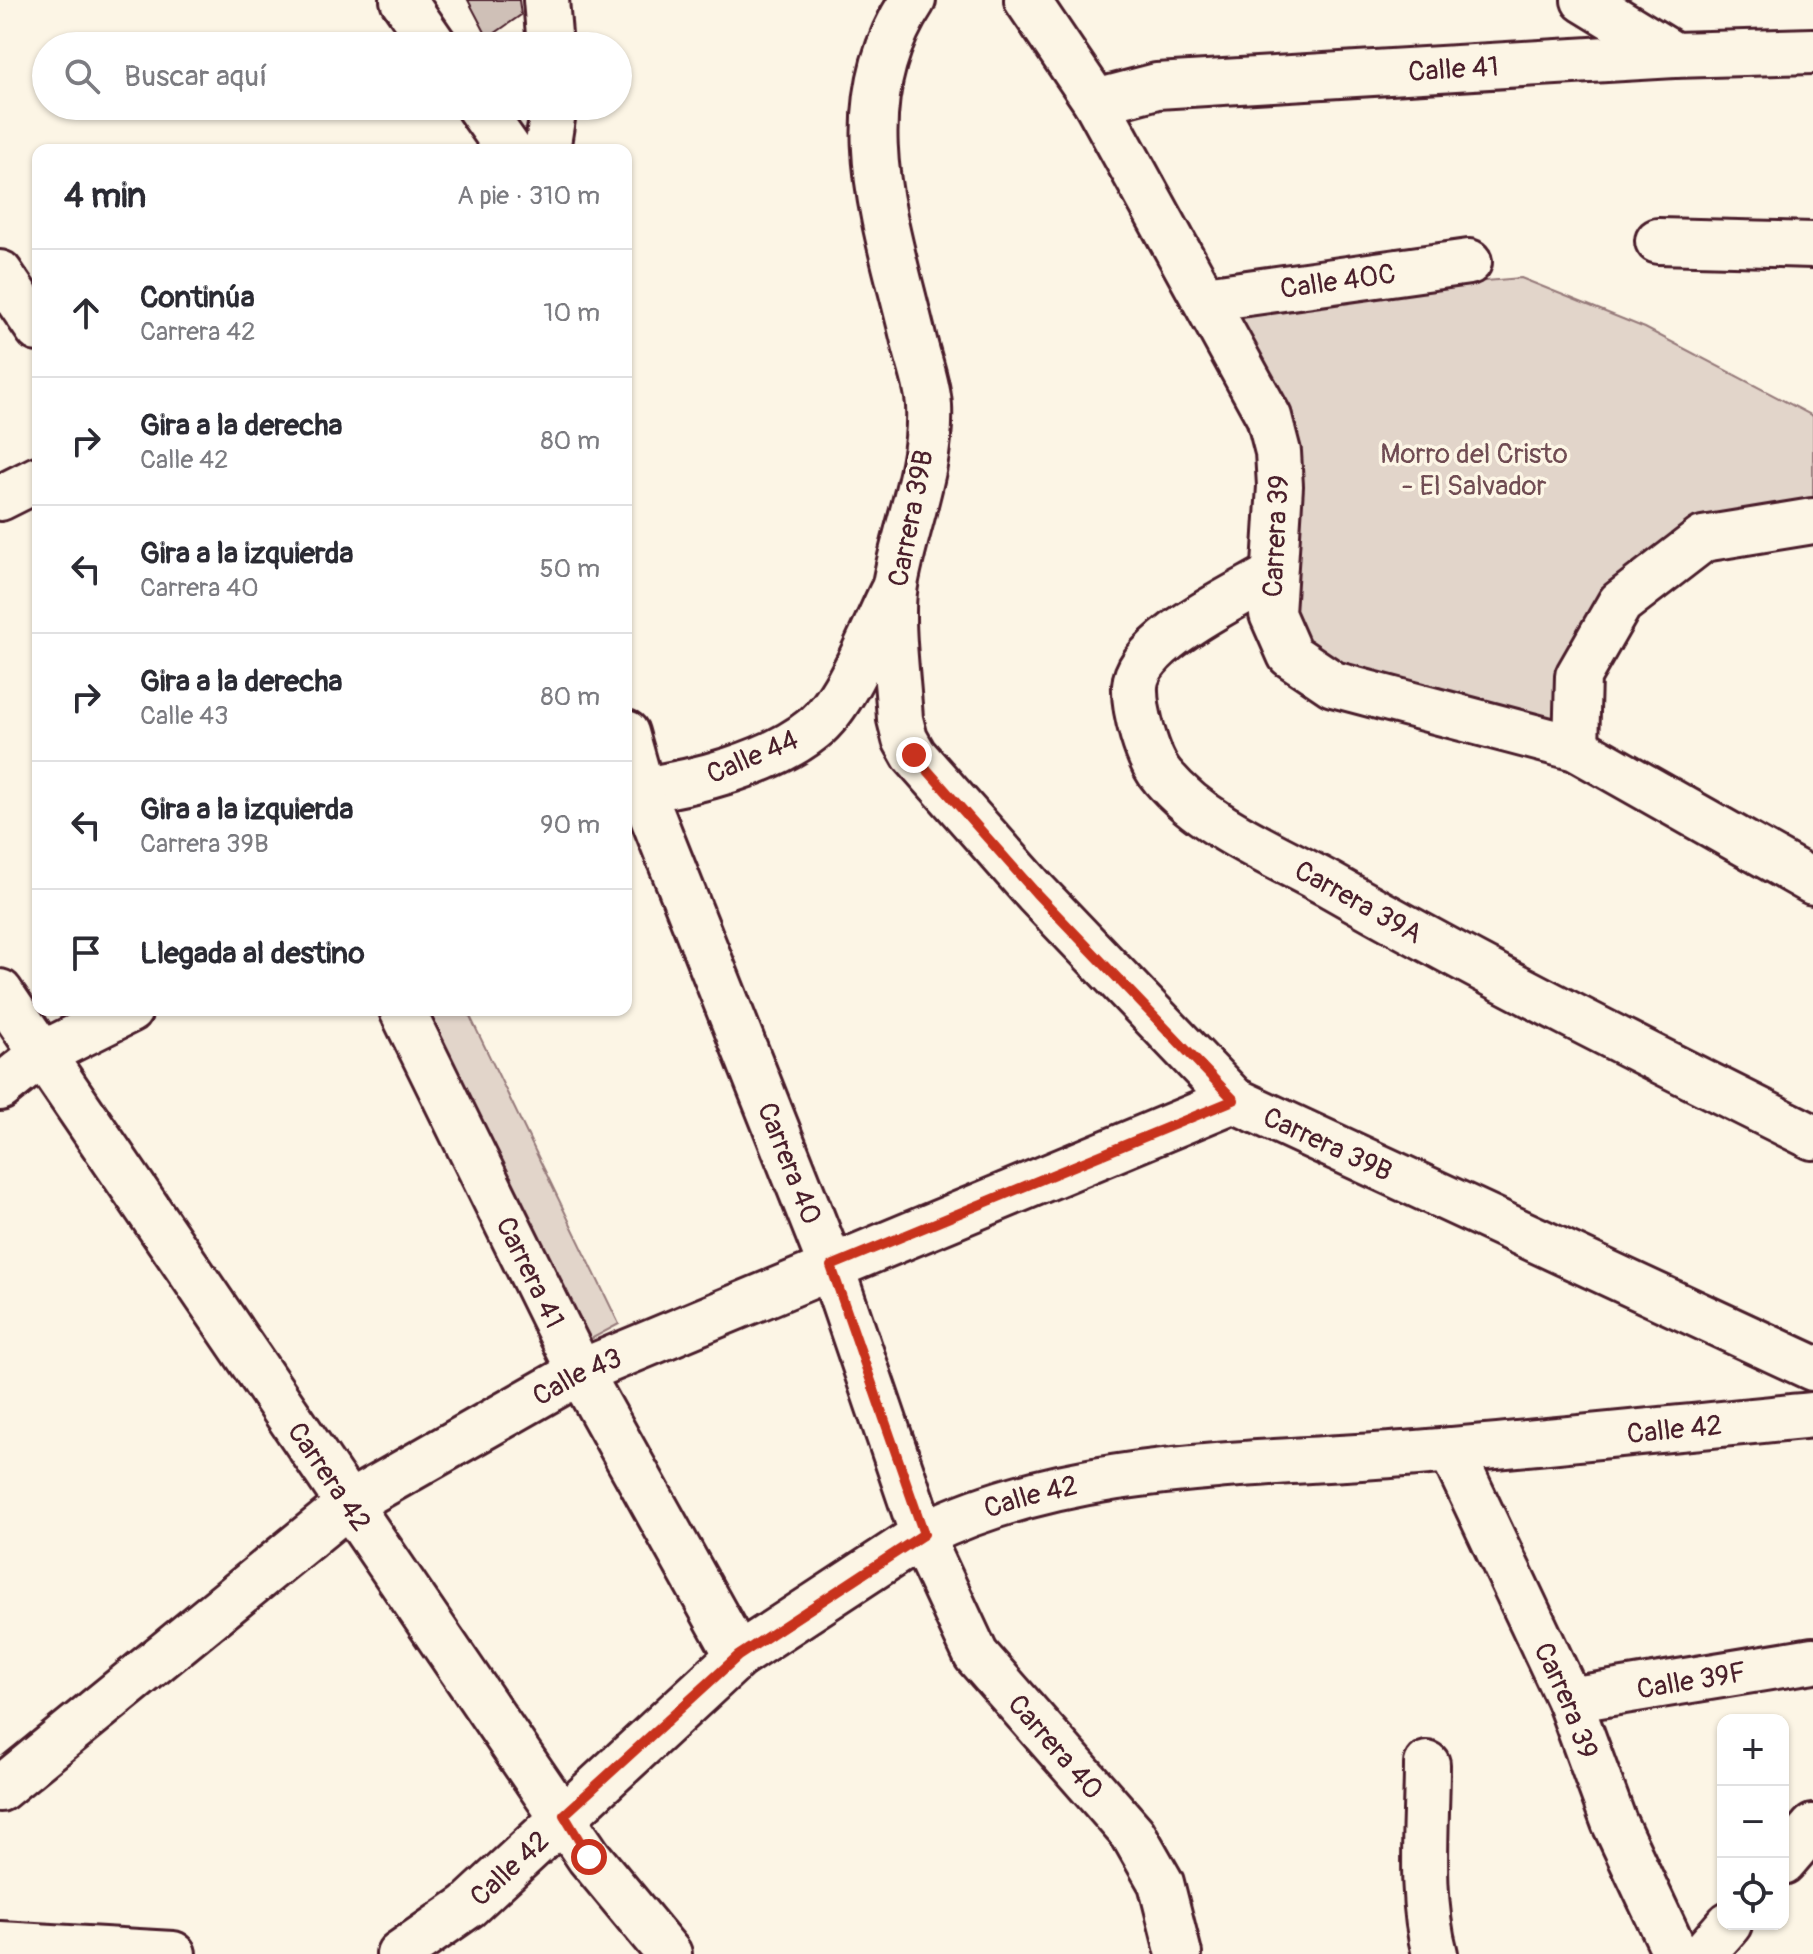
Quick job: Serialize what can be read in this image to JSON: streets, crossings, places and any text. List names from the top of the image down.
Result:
{
  "streets": {
    "street": [
      "Calle 41",
      "Calle 40C",
      "Carrera 39B",
      "Carrera 39",
      "Calle 44",
      "Carrera 39A",
      "Carrera 40",
      "Carrera 41",
      "Calle 43",
      "Calle 42",
      "Carrera 42",
      "Calle 39F"
    ]
  },
  "crossings": [
    ["Calle 41", "Carrera 39"],
    ["Calle 40C", "Carrera 39"],
    ["Carrera 39B", "Calle 44"],
    ["Carrera 39B", "Calle 43"],
    ["Carrera 39", "Carrera 39A"],
    ["Carrera 39", "Calle 42"],
    ["Carrera 39", "Calle 39F"],
    ["Calle 44", "Carrera 40"],
    ["Carrera 40", "Calle 43"],
    ["Carrera 40", "Calle 42"],
    ["Carrera 41", "Calle 43"],
    ["Carrera 41", "Calle 42"],
    ["Calle 43", "Carrera 42"],
    ["Calle 42", "Carrera 42"]
  ],
  "parks": ["Morro del Cristo - El Salvador"],
  "page": {
    "search": "Buscar aquí",
    "heading": ["4 min", "A pie · 310 m"],
    "list": [
      ["Continúa", "Carrera 42", "10 m"],
      ["Gira a la derecha", "Calle 42", "80 m"],
      ["Gira a la izquierda", "Carrera 40", "50 m"],
      ["Gira a la derecha", "Calle 43", "80 m"],
      ["Gira a la izquierda", "Carrera 39B", "90 m"],
      "Llegada al destino"
    ],
    "map_buttons": ["+", "−"]
  }
}
